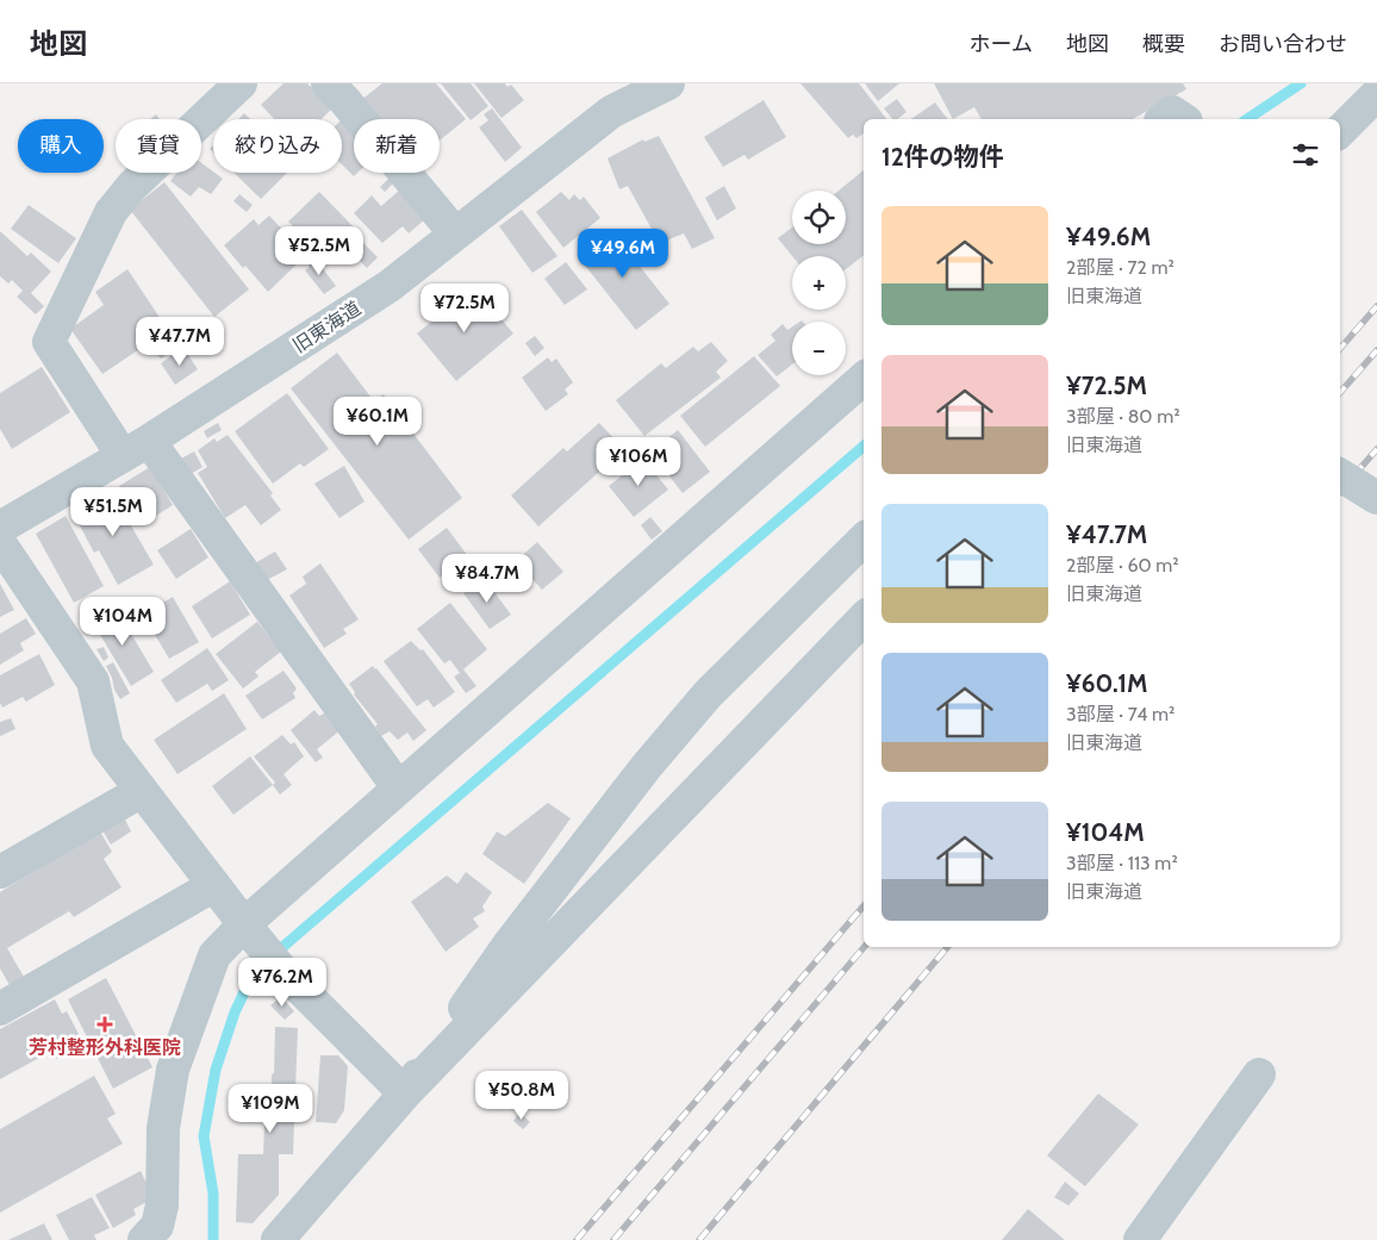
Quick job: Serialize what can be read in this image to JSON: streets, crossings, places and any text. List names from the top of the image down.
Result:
{
  "streets": {
    "street": ["旧東海道"]
  },
  "places": {
    "health": ["芳村整形外科医院"]
  },
  "page": {
    "header": "地図",
    "nav": [
      "ホーム",
      "地図",
      "概要",
      "お問い合わせ"
    ],
    "chip": [
      "購入",
      "賃貸",
      "絞り込み",
      "新着"
    ],
    "heading": "12件の物件",
    "map_buttons": ["+", "−"],
    "list": [
      {
        "name": "¥49.6M",
        "note": "2部屋 · 72 m² · 旧東海道"
      },
      {
        "name": "¥72.5M",
        "note": "3部屋 · 80 m² · 旧東海道"
      },
      {
        "name": "¥47.7M",
        "note": "2部屋 · 60 m² · 旧東海道"
      },
      {
        "name": "¥60.1M",
        "note": "3部屋 · 74 m² · 旧東海道"
      },
      {
        "name": "¥104M",
        "note": "3部屋 · 113 m² · 旧東海道"
      }
    ],
    "price": [
      "¥52.5M",
      "¥49.6M",
      "¥72.5M",
      "¥47.7M",
      "¥60.1M",
      "¥106M",
      "¥51.5M",
      "¥84.7M",
      "¥104M",
      "¥76.2M",
      "¥50.8M",
      "¥109M"
    ]
  }
}
